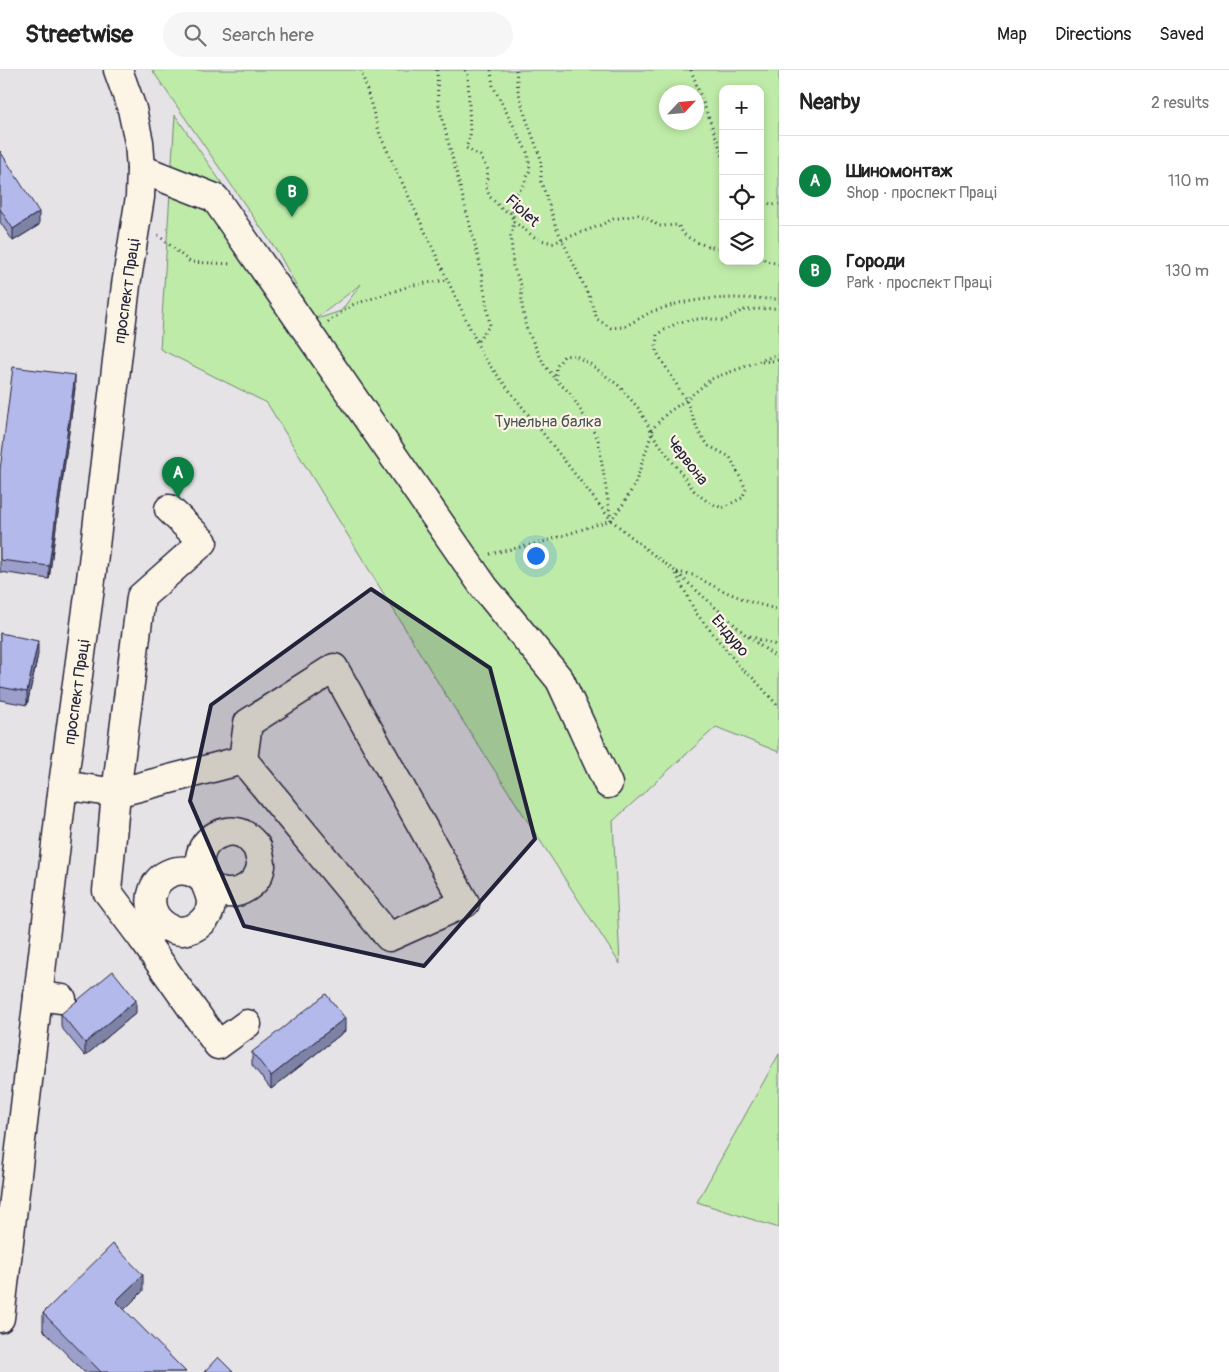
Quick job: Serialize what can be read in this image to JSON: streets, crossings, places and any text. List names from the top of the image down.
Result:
{
  "streets": {
    "street": ["проспект Праці"],
    "path": ["Fiolet", "Червона", "Ендуро"]
  },
  "parks": ["Тунельна балка"],
  "north": "top right",
  "page": {
    "header": "Streetwise",
    "search": "Search here",
    "nav": ["Map", "Directions", "Saved"],
    "heading": ["Nearby", "2 results"],
    "map_buttons": ["+", "−"],
    "list": [
      {
        "mark": "A",
        "name": "Шиномонтаж",
        "note": "Shop · проспект Праці",
        "value": "110 m"
      },
      {
        "mark": "B",
        "name": "Городи",
        "note": "Park · проспект Праці",
        "value": "130 m"
      }
    ],
    "pins": ["B", "A"]
  }
}
